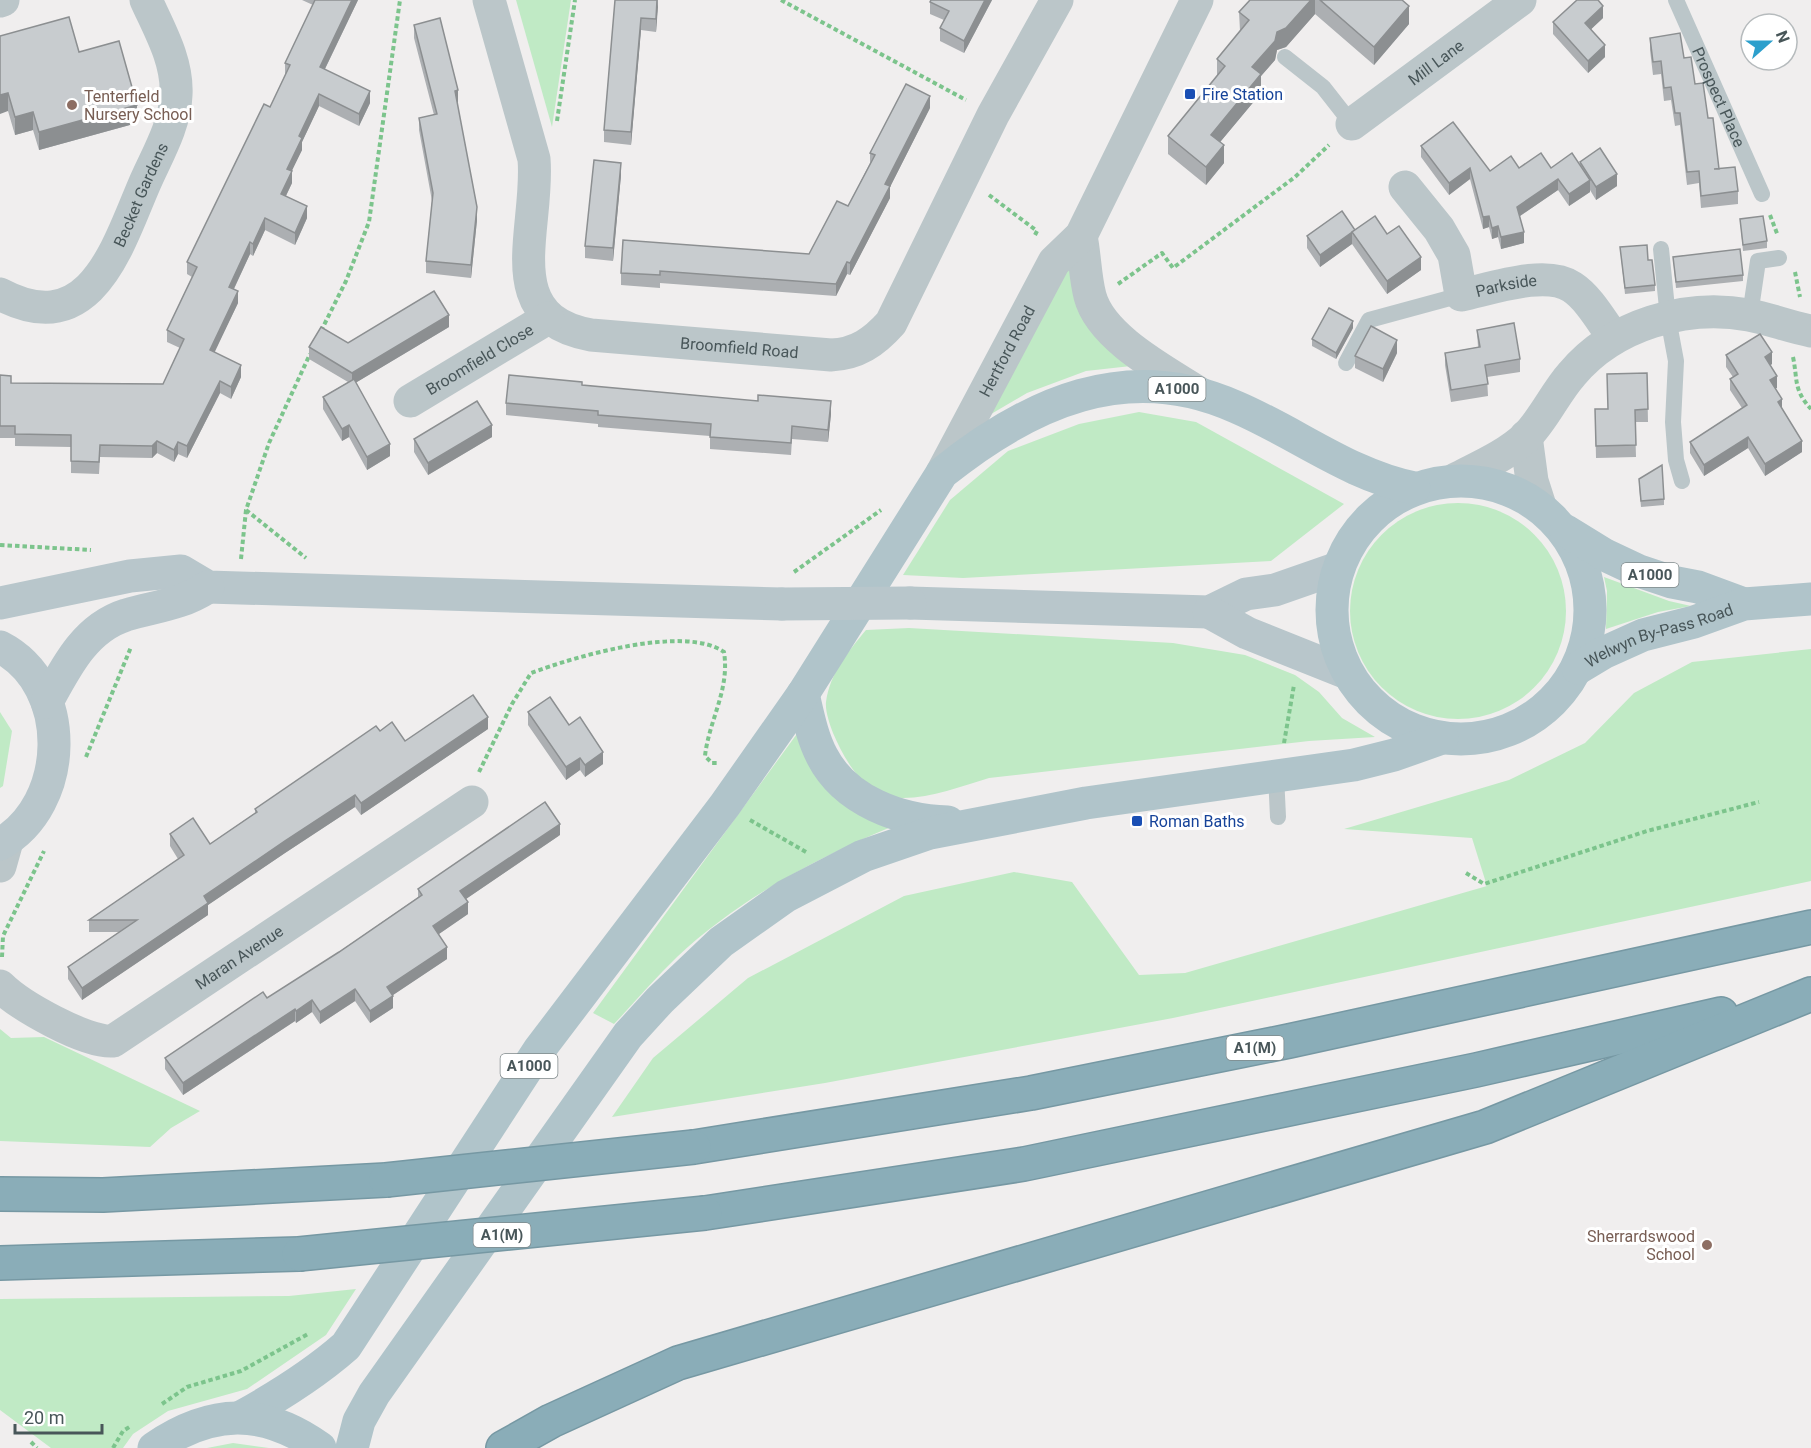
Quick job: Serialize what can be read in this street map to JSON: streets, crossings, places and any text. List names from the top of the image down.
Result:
{
  "streets": {
    "highway": ["A1(M)"],
    "main road": ["A1000", "Welwyn By-Pass Road"],
    "street": [
      "Mill Lane",
      "Becket Gardens",
      "Parkside",
      "Broomfield Road",
      "Hertford Road",
      "Broomfield Close",
      "Maran Avenue"
    ],
    "lane": ["Prospect Place"]
  },
  "crossings": [
    ["Broomfield Road", "Broomfield Close"],
    ["Hertford Road", "A1000"]
  ],
  "places": {
    "transit": ["Fire Station", "Roman Baths"],
    "other": ["Tenterfield Nursery School", "Sherrardswood School"]
  },
  "scale_bar": "20 m",
  "north": "right"
}
